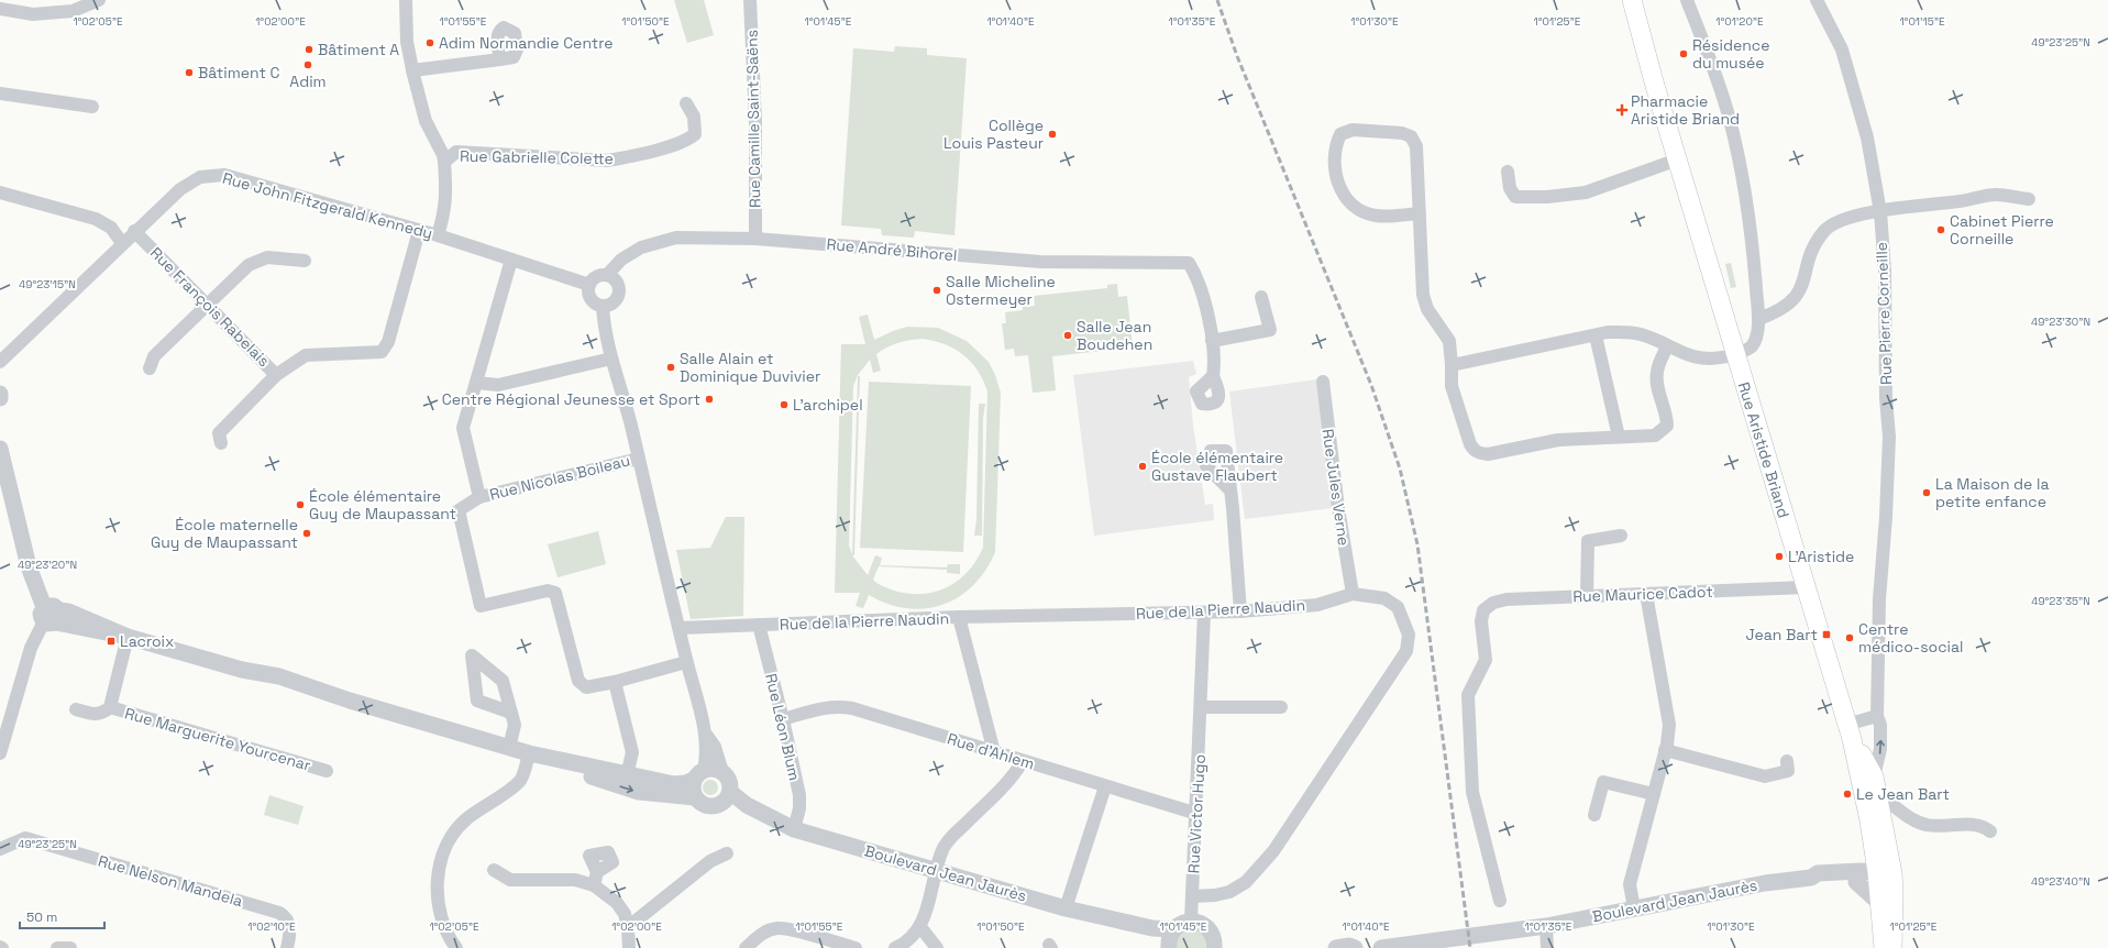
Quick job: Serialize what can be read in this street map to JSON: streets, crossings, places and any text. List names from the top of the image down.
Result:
{
  "streets": {
    "main road": ["Rue Aristide Briand"],
    "street": [
      "Rue Camille Saint-Saëns",
      "Rue Gabrielle Colette",
      "Rue John Fitzgerald Kennedy",
      "Rue André Bihorel",
      "Rue François Rabelais",
      "Rue Pierre Corneille",
      "Rue Nicolas Boileau",
      "Rue Jules Verne",
      "Rue Maurice Cadot",
      "Rue de la Pierre Naudin",
      "Rue Léon Blum",
      "Rue Marguerite Yourcenar",
      "Rue d'Ahlem",
      "Rue Victor Hugo",
      "Boulevard Jean Jaurès",
      "Rue Nelson Mandela"
    ]
  },
  "crossings": [
    ["Rue Camille Saint-Saëns", "Rue André Bihorel"],
    ["Rue Gabrielle Colette", "Rue John Fitzgerald Kennedy"],
    ["Rue John Fitzgerald Kennedy", "Rue André Bihorel"],
    ["Rue John Fitzgerald Kennedy", "Rue François Rabelais"],
    ["Rue Pierre Corneille", "Rue Aristide Briand"],
    ["Rue Aristide Briand", "Rue Maurice Cadot"],
    ["Rue Jules Verne", "Rue de la Pierre Naudin"],
    ["Rue de la Pierre Naudin", "Rue Léon Blum"],
    ["Rue de la Pierre Naudin", "Rue Victor Hugo"],
    ["Rue Léon Blum", "Rue d'Ahlem"],
    ["Rue Léon Blum", "Boulevard Jean Jaurès"],
    ["Rue d'Ahlem", "Rue Victor Hugo"]
  ],
  "places": {
    "other": [
      "Adim Normandie Centre",
      "Bâtiment A",
      "Résidence du musée",
      "Adim",
      "Bâtiment C",
      "Collège Louis Pasteur",
      "Cabinet Pierre Corneille",
      "Salle Micheline Ostermeyer",
      "Salle Jean Boudehen",
      "Salle Alain et Dominique Duvivier",
      "Centre Régional Jeunesse et Sport",
      "L'archipel",
      "École élémentaire Gustave Flaubert",
      "La Maison de la petite enfance",
      "École élémentaire Guy de Maupassant",
      "École maternelle Guy de Maupassant",
      "L'Aristide",
      "Centre médico-social",
      "Le Jean Bart"
    ],
    "health": ["Pharmacie Aristide Briand"],
    "transit": ["Jean Bart", "Lacroix"]
  },
  "scale_bar": "50 m",
  "coordinates": [
    "1°02'05\"E",
    "1°02'00\"E",
    "1°01'55\"E",
    "1°01'50\"E",
    "1°01'45\"E",
    "1°01'40\"E",
    "1°01'35\"E",
    "1°01'30\"E",
    "1°01'25\"E",
    "1°01'20\"E",
    "1°01'15\"E",
    "49°23'25\"N",
    "49°23'15\"N",
    "49°23'30\"N",
    "49°23'20\"N",
    "49°23'35\"N",
    "49°23'40\"N",
    "1°02'10\"E"
  ]
}
